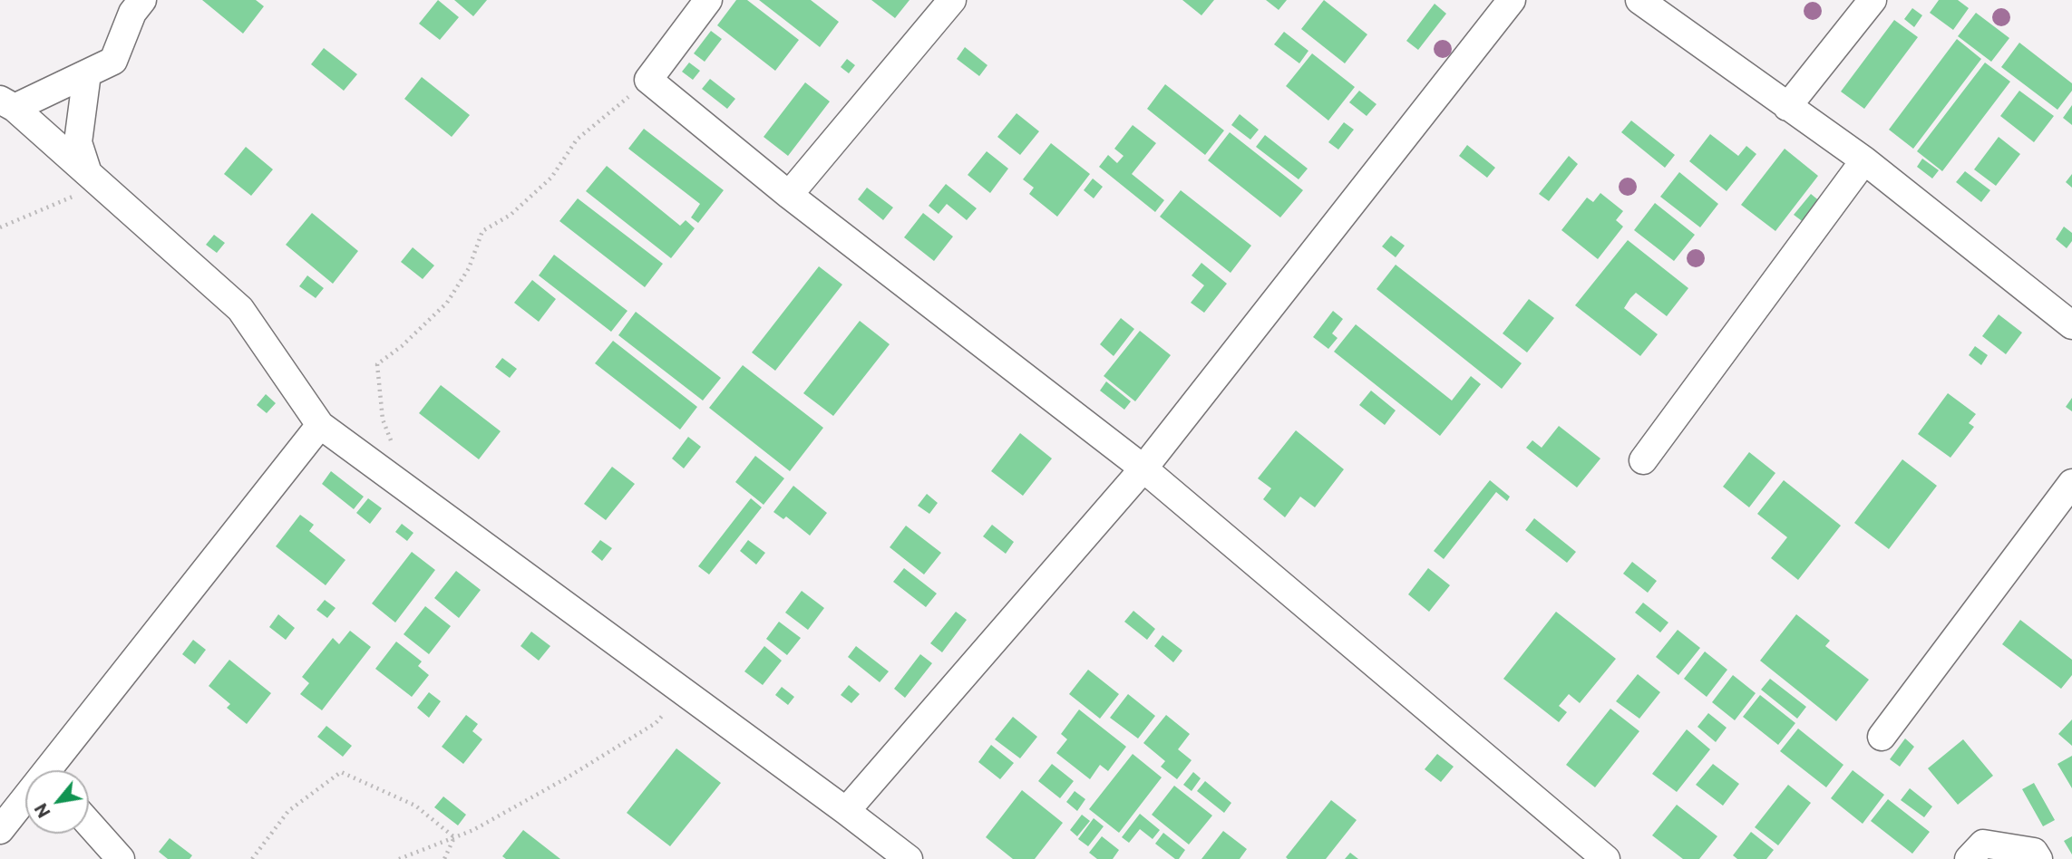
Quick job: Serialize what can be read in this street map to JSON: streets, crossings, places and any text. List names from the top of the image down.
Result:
{
  "north": "bottom left"
}
